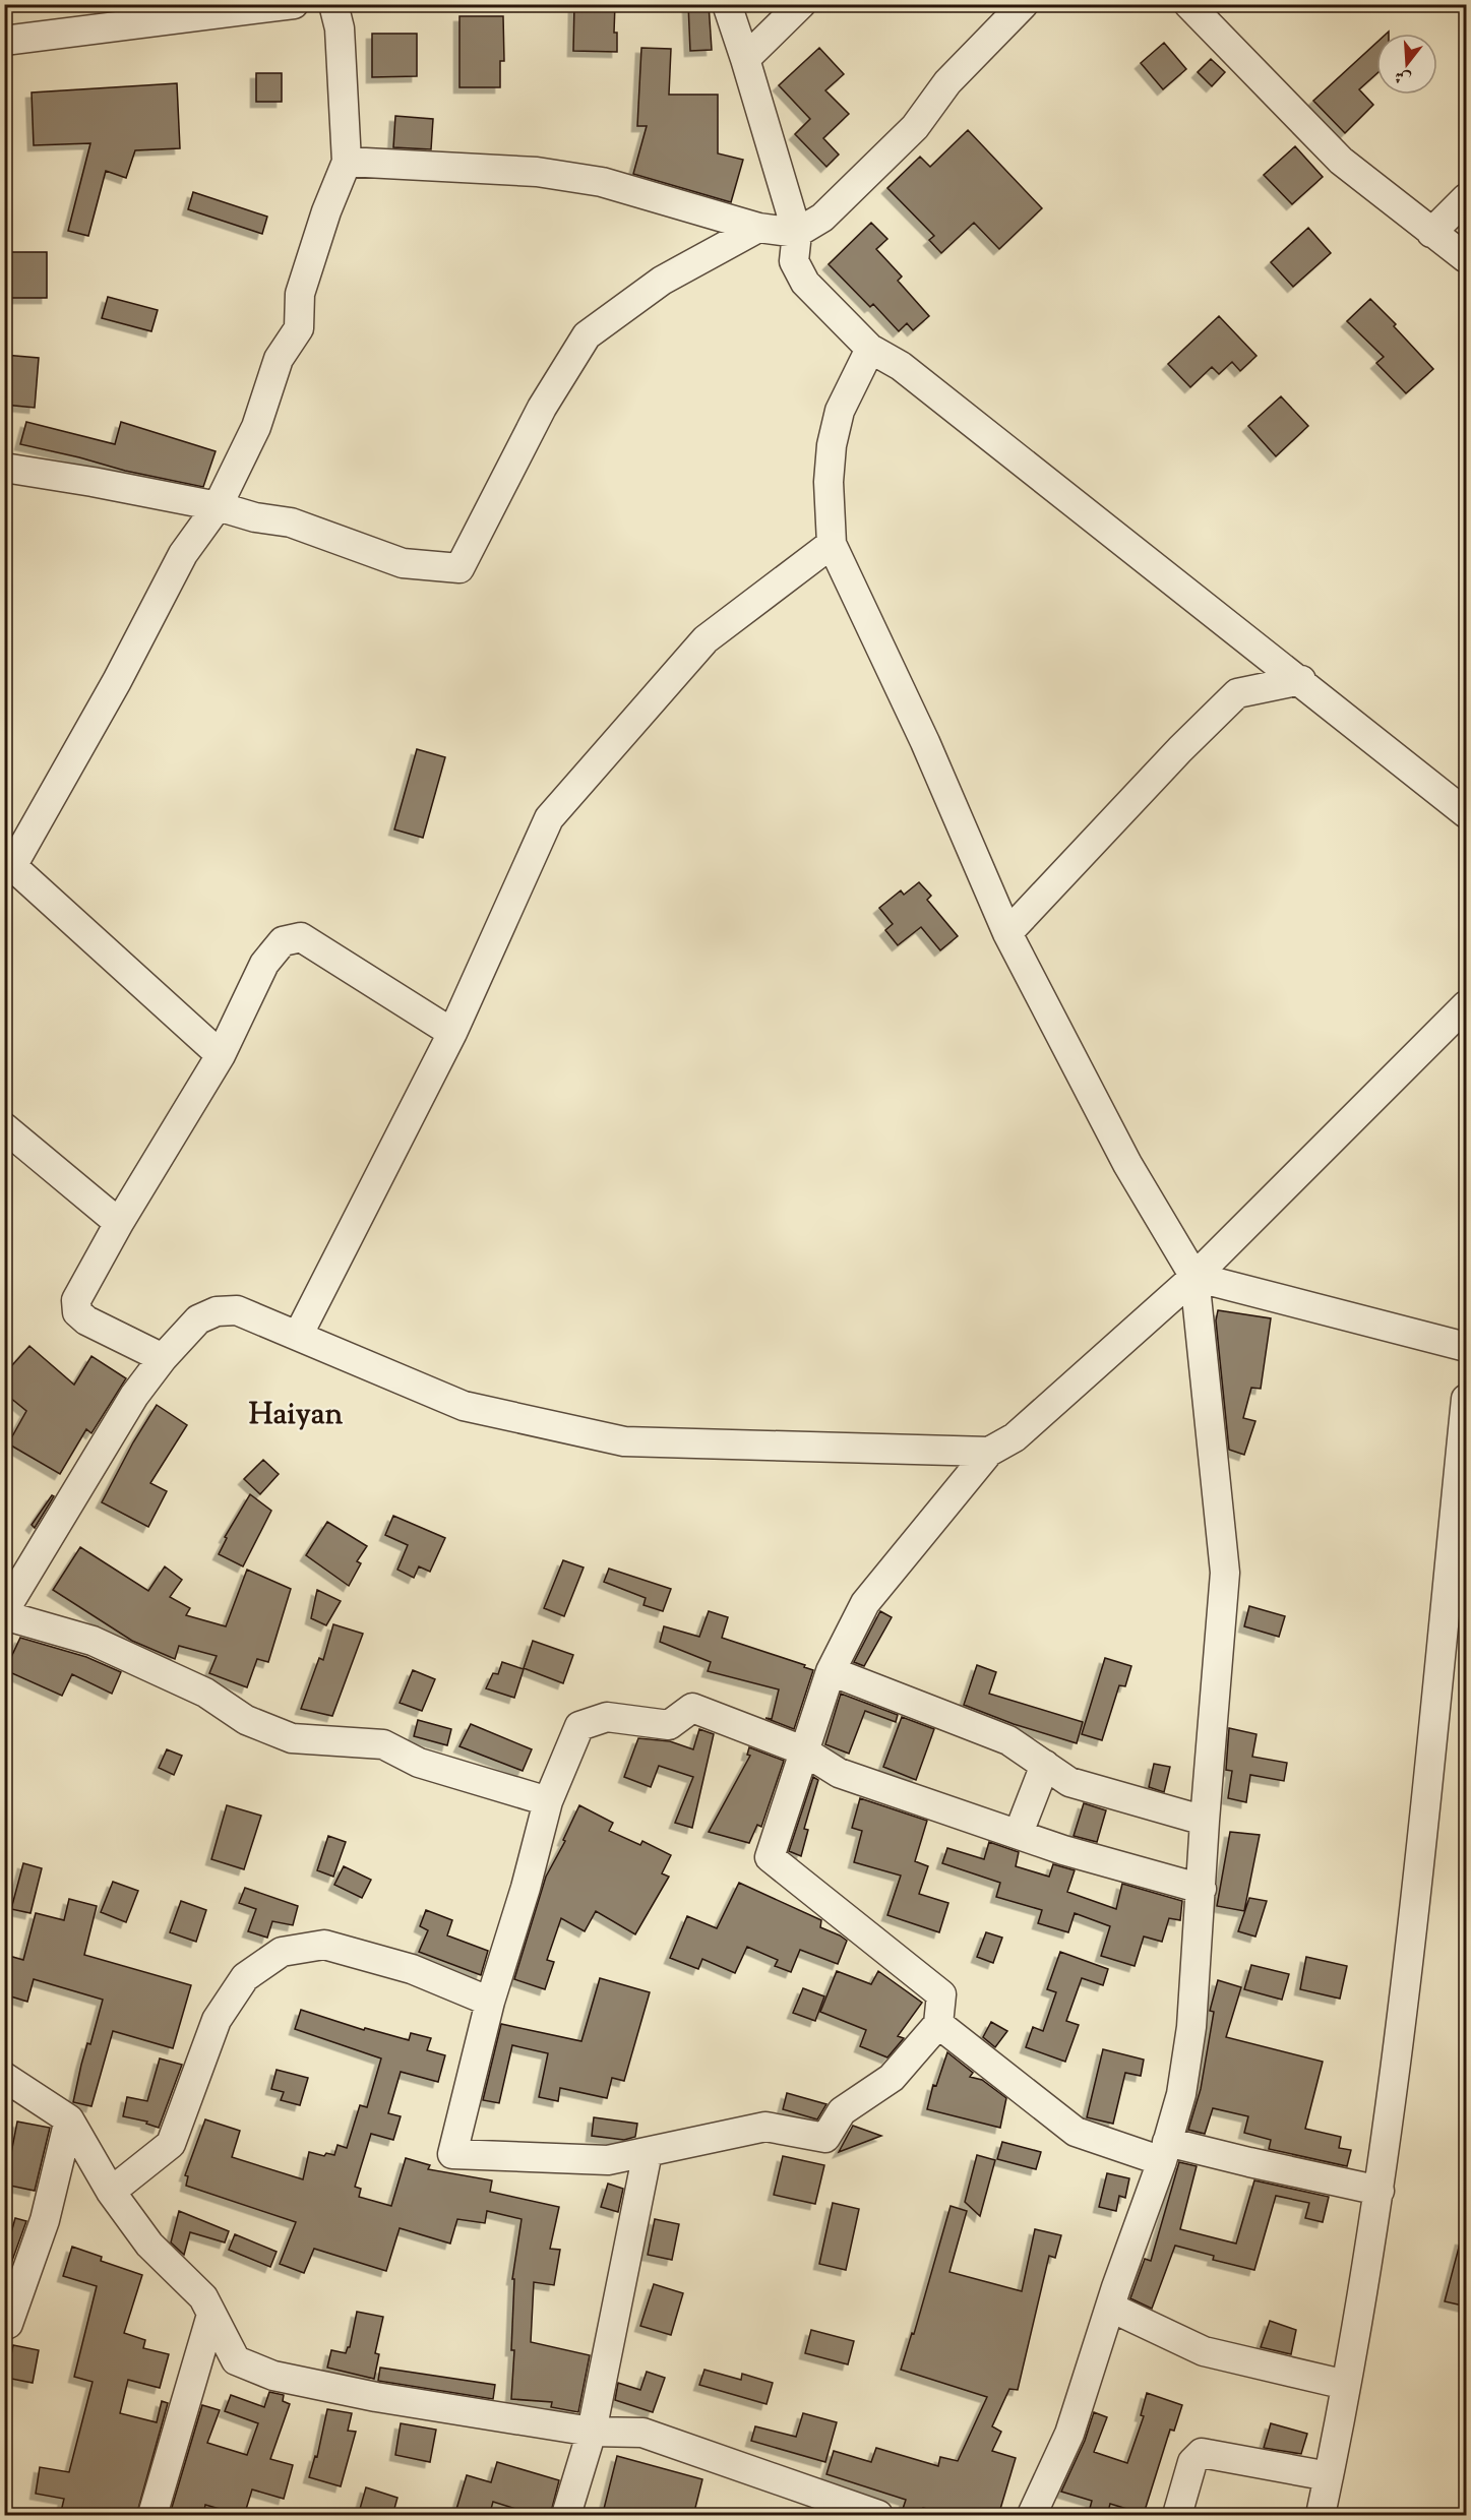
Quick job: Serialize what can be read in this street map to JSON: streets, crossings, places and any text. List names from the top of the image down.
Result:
{
  "districts": ["Haiyan"],
  "north": "bottom"
}
